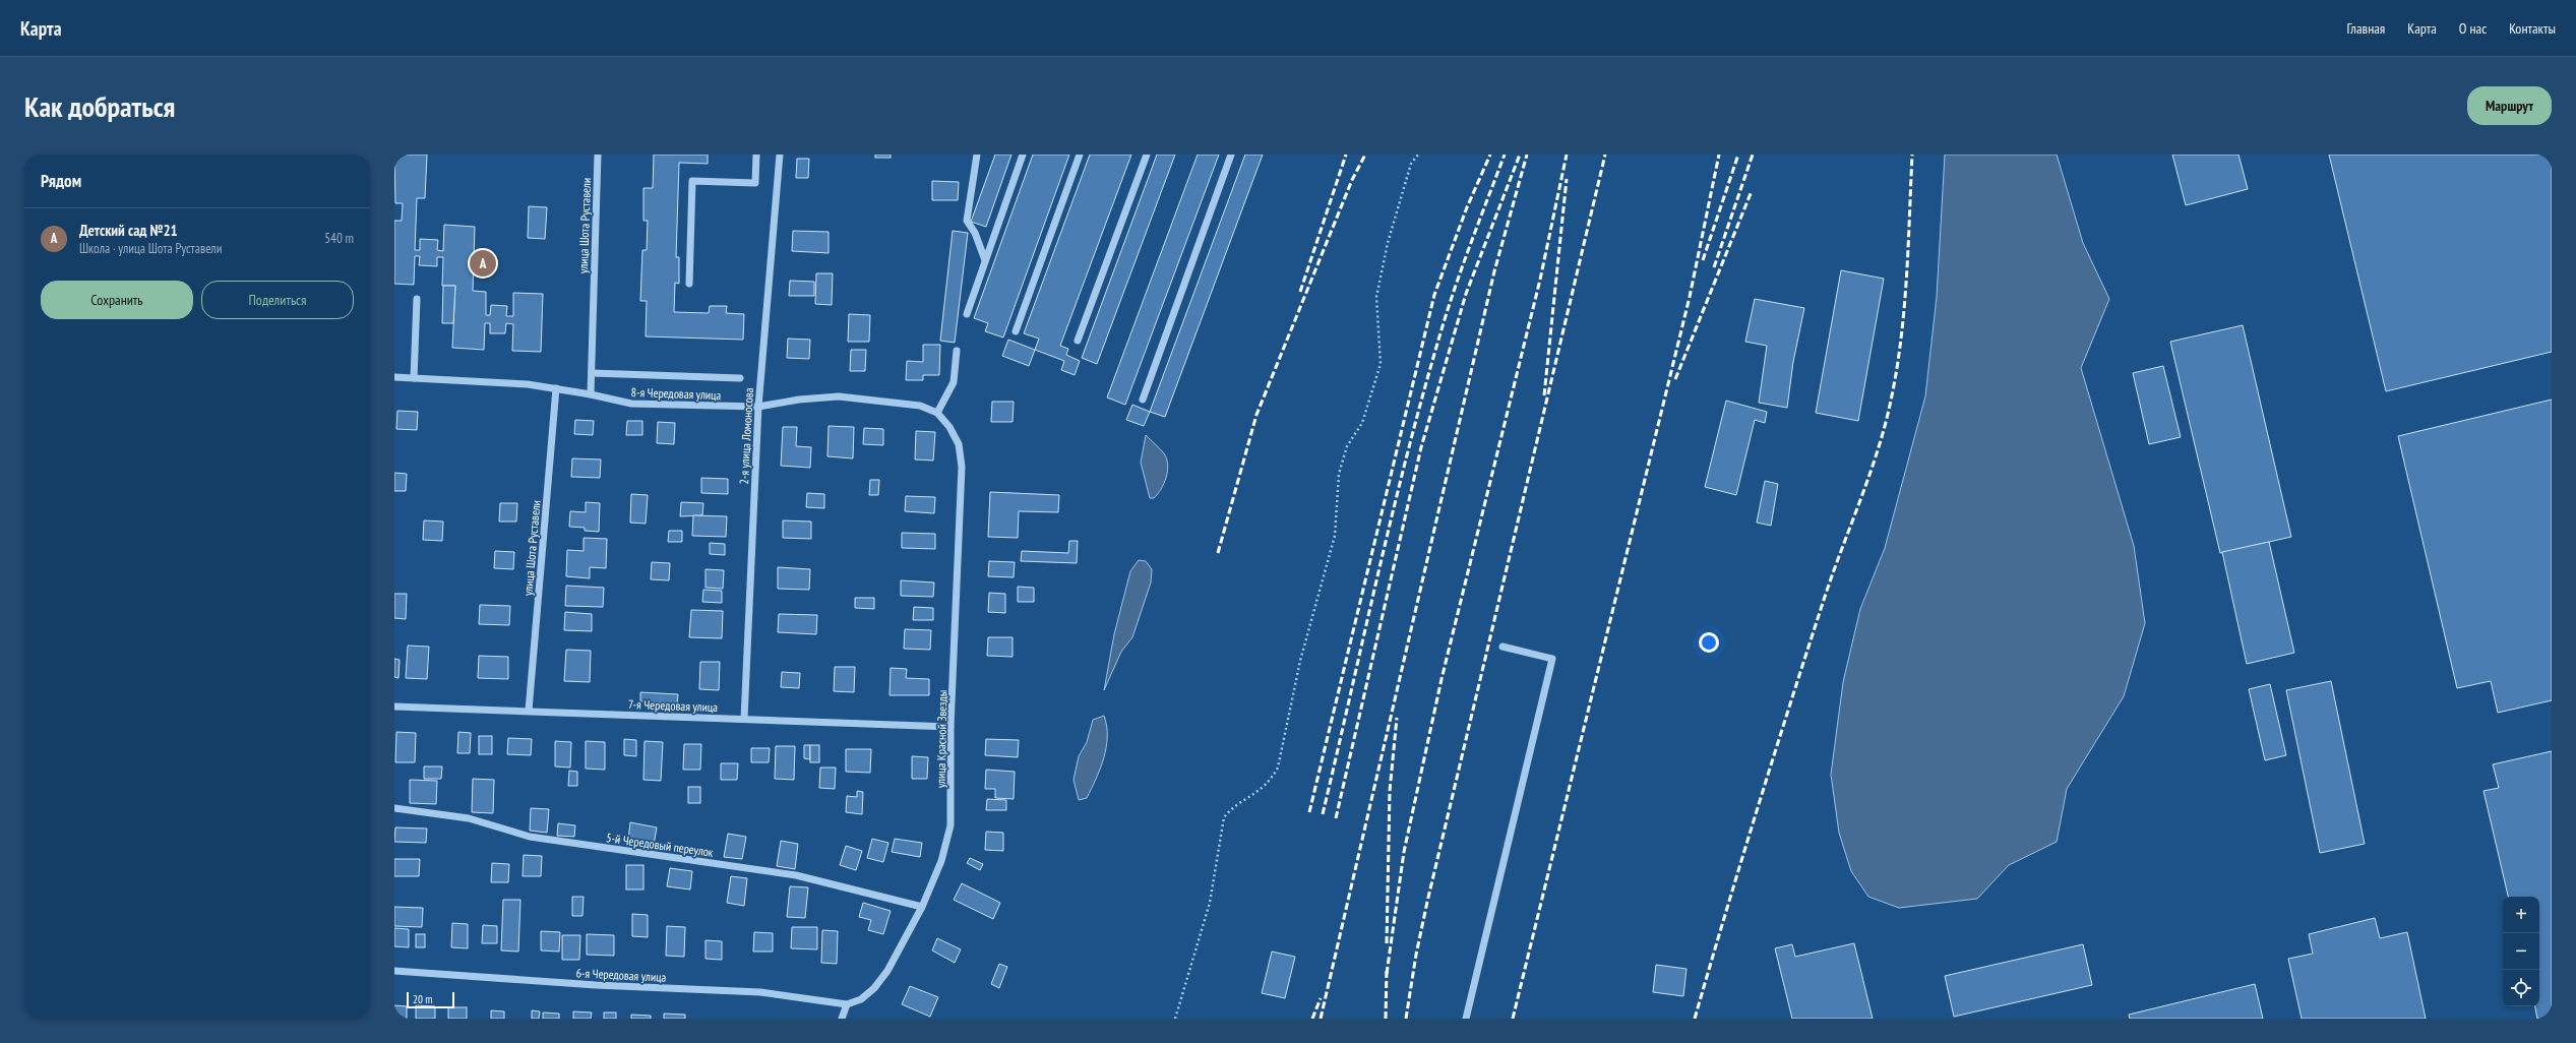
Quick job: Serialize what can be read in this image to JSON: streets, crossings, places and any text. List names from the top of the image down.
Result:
{
  "streets": {
    "street": [
      "улица Шота Руставели",
      "8-я Чередовая улица",
      "2-я улица Ломоносова",
      "7-я Чередовая улица",
      "улица Красной Звезды",
      "5-й Чередовый переулок",
      "6-я Чередовая улица"
    ]
  },
  "crossings": [
    ["улица Шота Руставели", "8-я Чередовая улица"],
    ["улица Шота Руставели", "7-я Чередовая улица"],
    ["8-я Чередовая улица", "2-я улица Ломоносова"],
    ["8-я Чередовая улица", "улица Красной Звезды"],
    ["2-я улица Ломоносова", "7-я Чередовая улица"],
    ["7-я Чередовая улица", "улица Красной Звезды"],
    ["улица Красной Звезды", "5-й Чередовый переулок"],
    ["улица Красной Звезды", "6-я Чередовая улица"]
  ],
  "scale_bar": "20 m",
  "page": {
    "header": "Карта",
    "nav": [
      "Главная",
      "Карта",
      "О нас",
      "Контакты"
    ],
    "buttons": [
      "Маршрут",
      ["Сохранить", "Поделиться"]
    ],
    "title": "Как добраться",
    "heading": "Рядом",
    "list": [
      {
        "mark": "A",
        "name": "Детский сад №21",
        "note": "Школа · улица Шота Руставели",
        "value": "540 m"
      }
    ],
    "pins": "A",
    "map_buttons": ["+", "−"],
    "scale": "20 m"
  }
}
